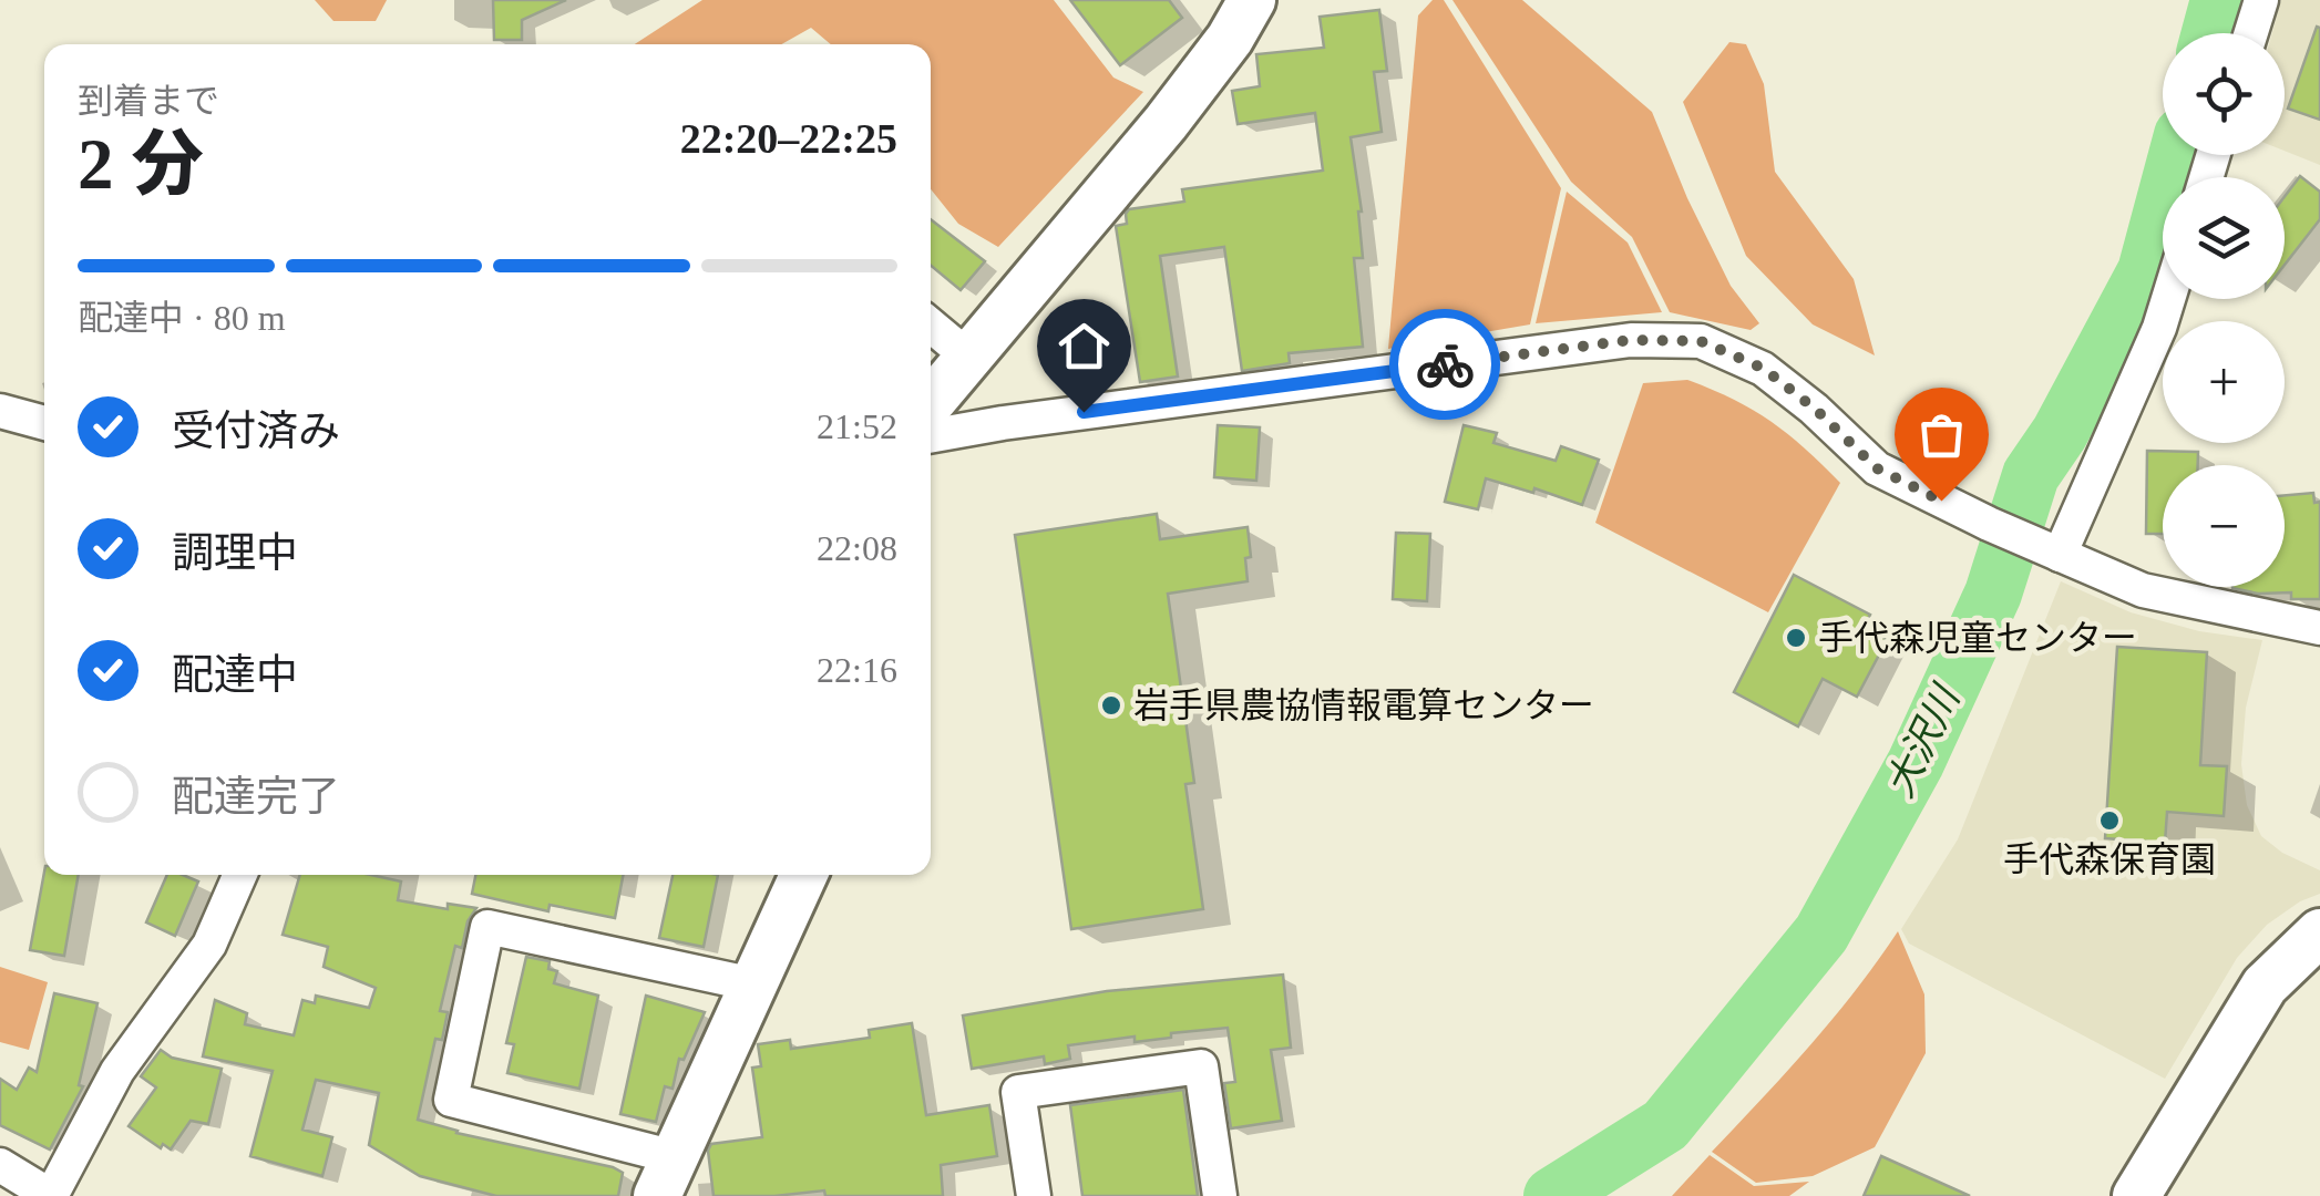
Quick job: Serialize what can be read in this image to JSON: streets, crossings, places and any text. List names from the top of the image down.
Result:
{
  "water": ["大沢川"],
  "places": ["手代森児童センター", "岩手県農協情報電算センター", "手代森保育園"],
  "page": {
    "map_buttons": ["+", "−"],
    "heading": ["2 分", "到着まで", "22:20–22:25"],
    "bar": "配達中 · 80 m",
    "list": [
      ["受付済み", "21:52"],
      ["調理中", "22:08"],
      ["配達中", "22:16"],
      "配達完了"
    ]
  }
}
